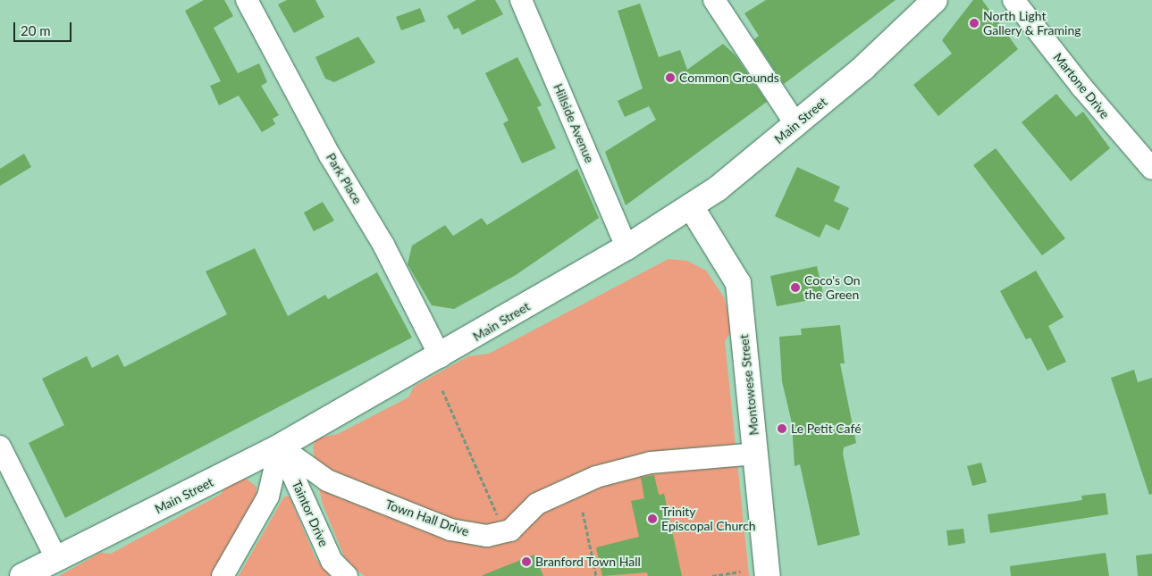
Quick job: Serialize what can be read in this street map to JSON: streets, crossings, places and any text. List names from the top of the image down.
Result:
{
  "streets": {
    "street": [
      "Martone Drive",
      "Main Street",
      "Hillside Avenue",
      "Park Place",
      "Montowese Street",
      "Taintor Drive",
      "Town Hall Drive"
    ]
  },
  "crossings": [
    ["Main Street", "Hillside Avenue"],
    ["Main Street", "Park Place"],
    ["Main Street", "Montowese Street"],
    ["Main Street", "Taintor Drive"],
    ["Main Street", "Town Hall Drive"],
    ["Montowese Street", "Town Hall Drive"],
    ["Taintor Drive", "Town Hall Drive"]
  ],
  "places": [
    "North Light Gallery & Framing",
    "Common Grounds",
    "Coco's On the Green",
    "Le Petit Café",
    "Trinity Episcopal Church",
    "Branford Town Hall"
  ],
  "scale_bar": "20 m"
}
